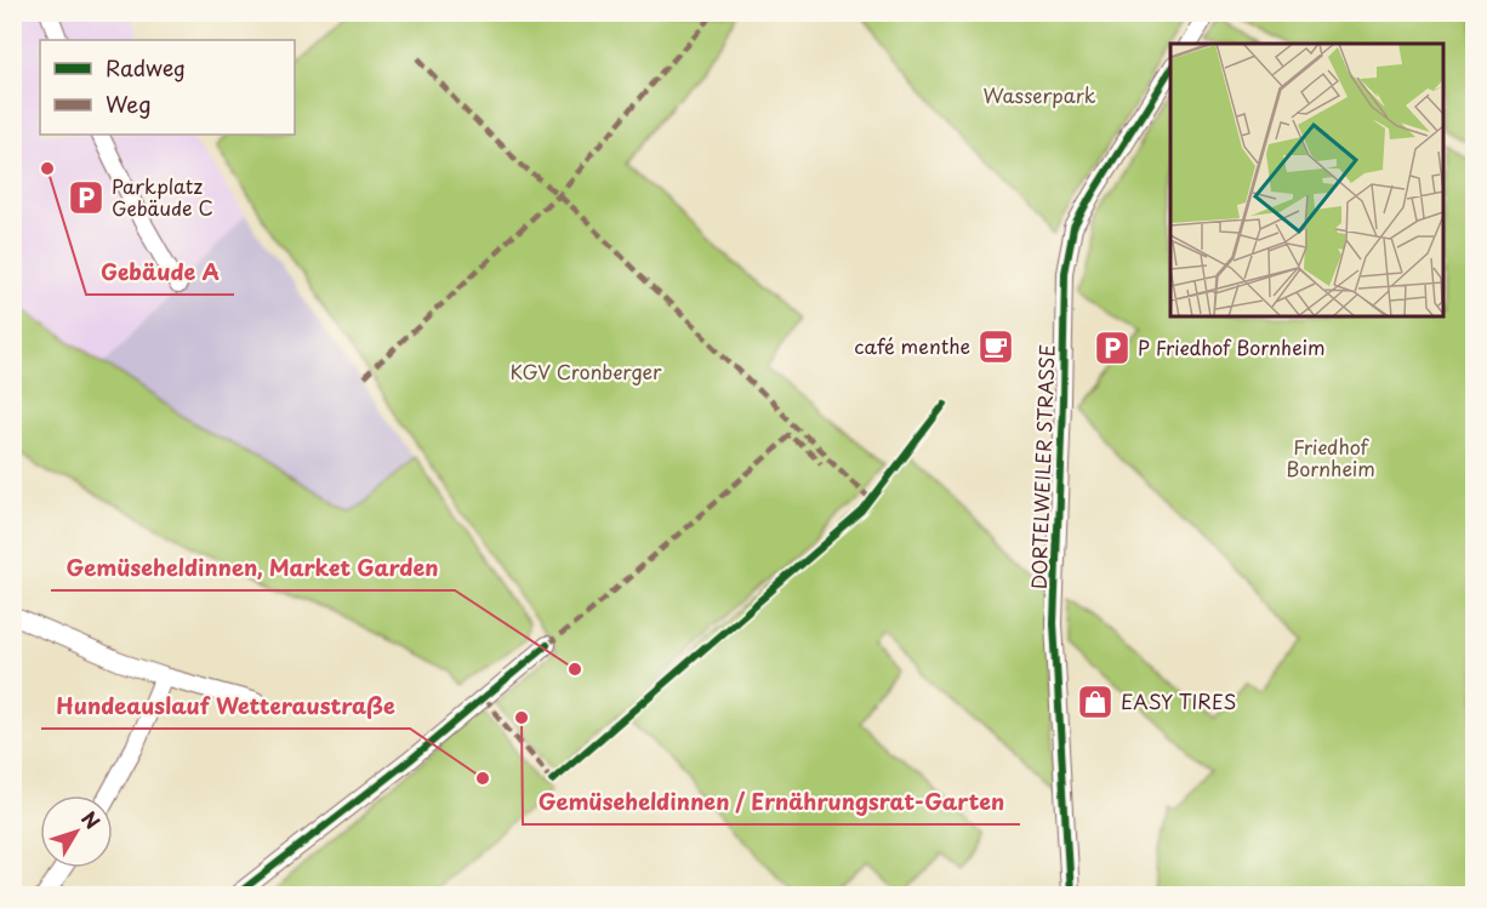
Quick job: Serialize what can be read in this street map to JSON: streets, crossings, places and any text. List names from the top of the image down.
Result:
{
  "streets": {
    "street": ["DORTELWEILER STRASSE"]
  },
  "parks": ["Wasserpark", "KGV Cronberger", "Friedhof Bornheim"],
  "places": {
    "other": [
      "Gebäude A",
      "Gemüseheldinnen, Market Garden",
      "Gemüseheldinnen / Ernährungsrat-Garten",
      "Hundeauslauf Wetteraustraße"
    ],
    "parking": ["Parkplatz Gebäude C", "P Friedhof Bornheim"],
    "cafe": ["café menthe"],
    "shop": ["EASY TIRES"]
  },
  "legend": ["Radweg", "Weg"],
  "north": "top right"
}
